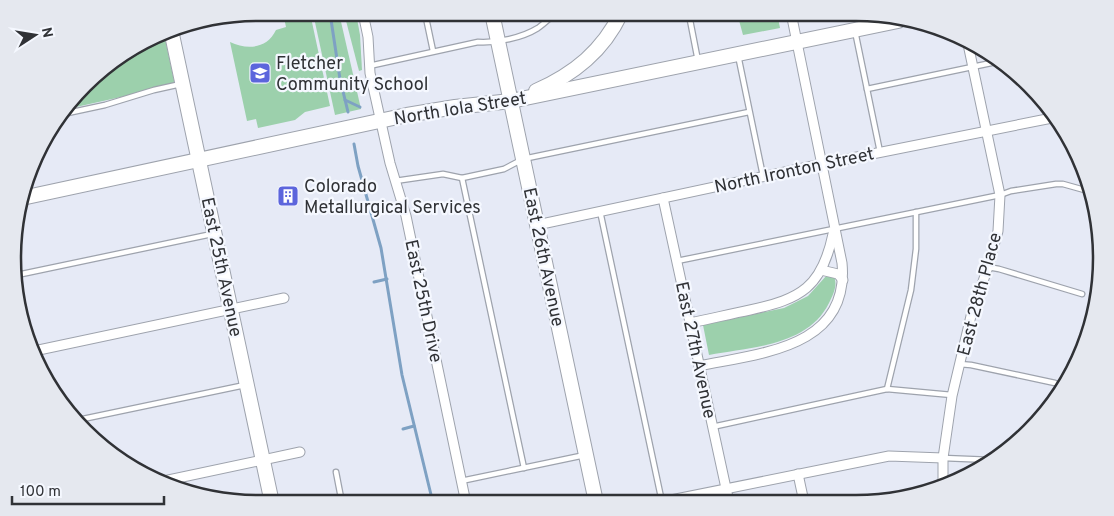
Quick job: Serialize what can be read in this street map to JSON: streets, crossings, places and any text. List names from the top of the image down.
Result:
{
  "streets": {
    "street": [
      "North Iola Street",
      "North Ironton Street",
      "East 26th Avenue",
      "East 25th Avenue",
      "East 28th Place",
      "East 25th Drive",
      "East 27th Avenue"
    ]
  },
  "crossings": [
    ["North Iola Street", "East 26th Avenue"],
    ["North Iola Street", "East 25th Avenue"],
    ["North Iola Street", "East 25th Drive"],
    ["North Ironton Street", "East 26th Avenue"],
    ["North Ironton Street", "East 28th Place"],
    ["North Ironton Street", "East 27th Avenue"]
  ],
  "places": {
    "school or university": ["Fletcher Community School"],
    "building": ["Colorado Metallurgical Services"]
  },
  "scale_bar": "100 m",
  "north": "right"
}
